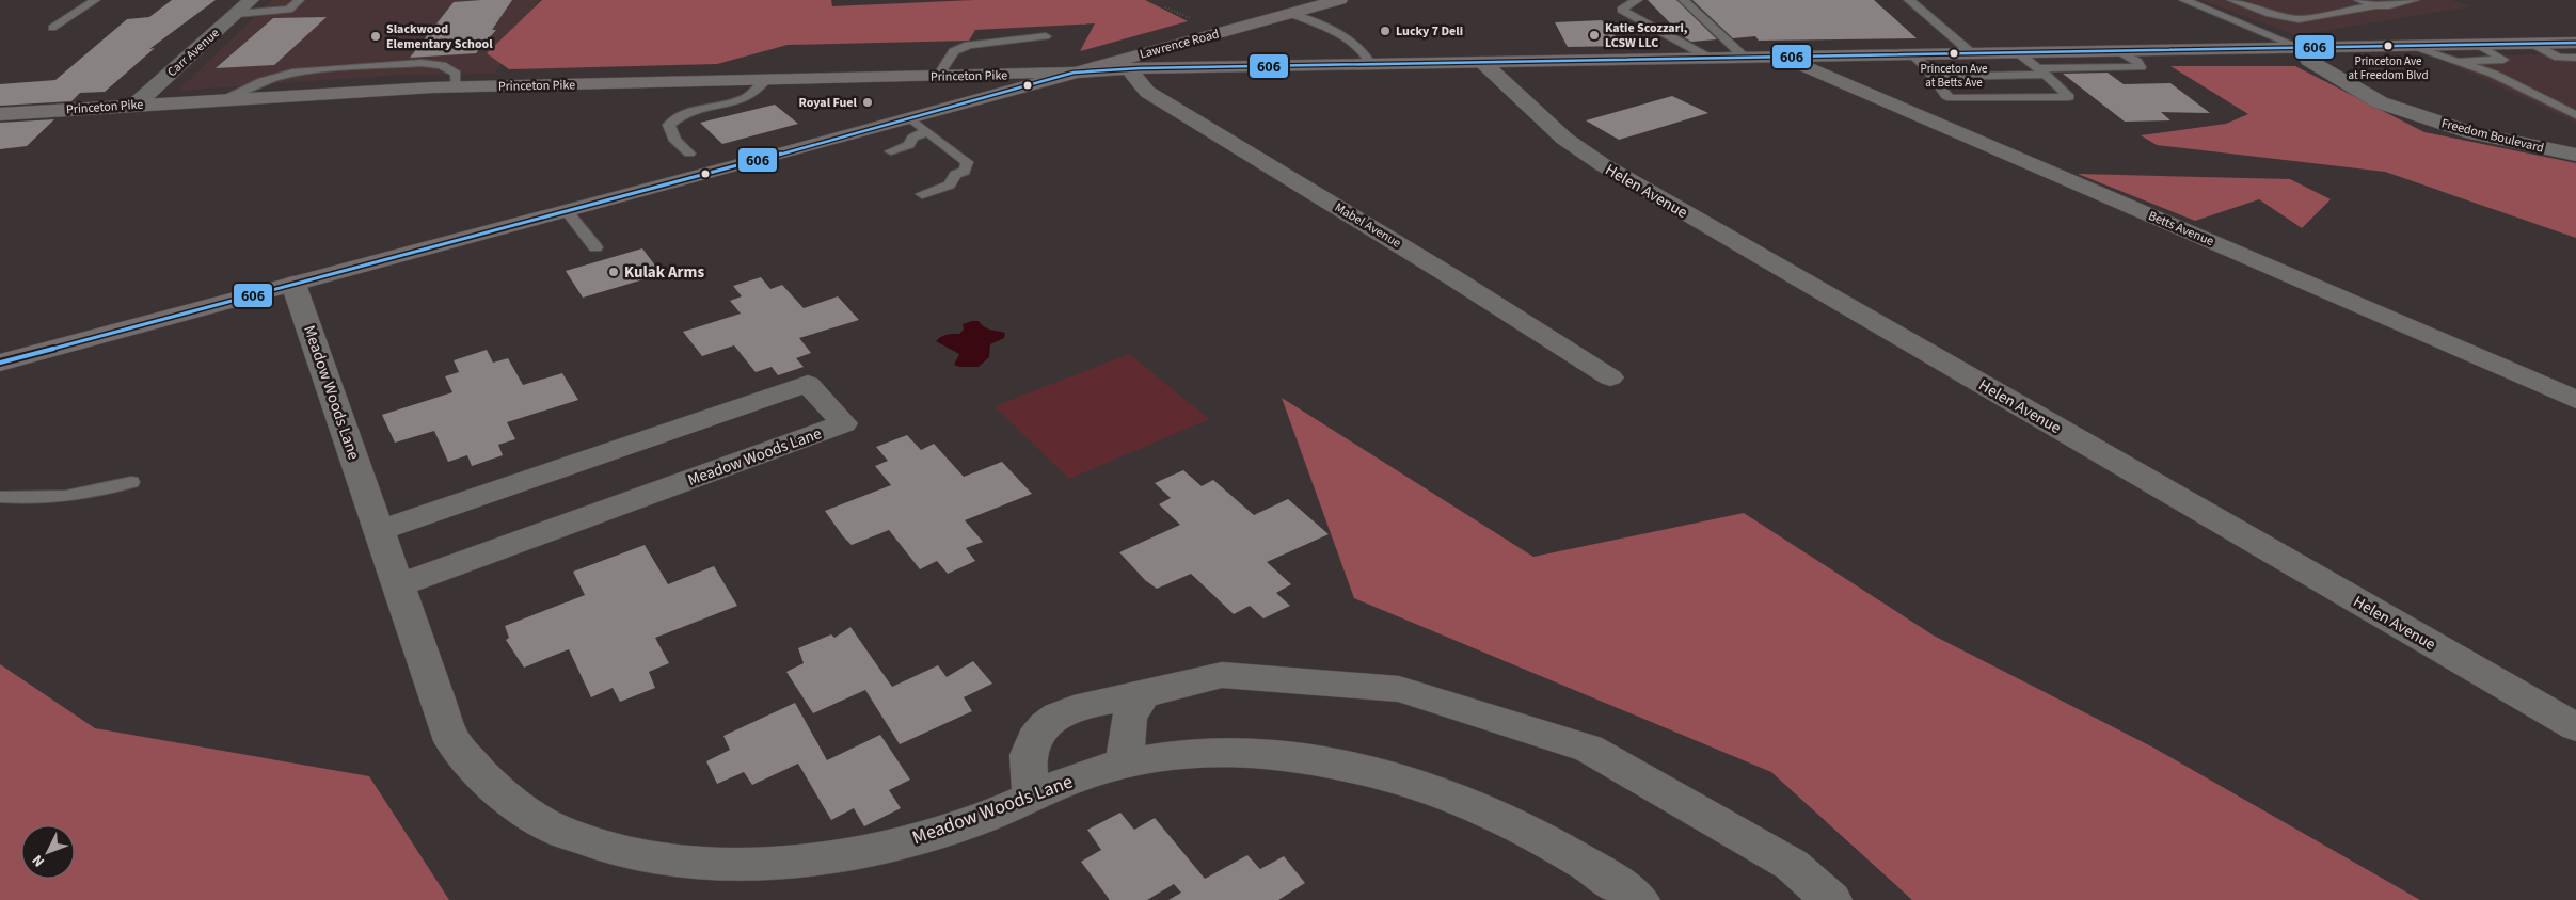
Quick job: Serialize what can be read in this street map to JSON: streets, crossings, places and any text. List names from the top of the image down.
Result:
{
  "streets": {
    "main road": ["Lawrence Road", "Princeton Pike"],
    "street": [
      "Carr Avenue",
      "Freedom Boulevard",
      "Helen Avenue",
      "Mabel Avenue",
      "Betts Avenue",
      "Meadow Woods Lane"
    ]
  },
  "crossings": [
    ["Lawrence Road", "Princeton Pike"],
    ["Lawrence Road", "Meadow Woods Lane"],
    ["Carr Avenue", "Princeton Pike"]
  ],
  "places": [
    "Lucky 7 Deli",
    "Katie Scozzari, LCSW LLC",
    "Slackwood Elementary School",
    "Princeton Ave at Freedom Blvd",
    "Princeton Ave at Betts Ave",
    "Royal Fuel",
    "Kulak Arms"
  ],
  "lines": ["transit line 606"],
  "north": "bottom left"
}
